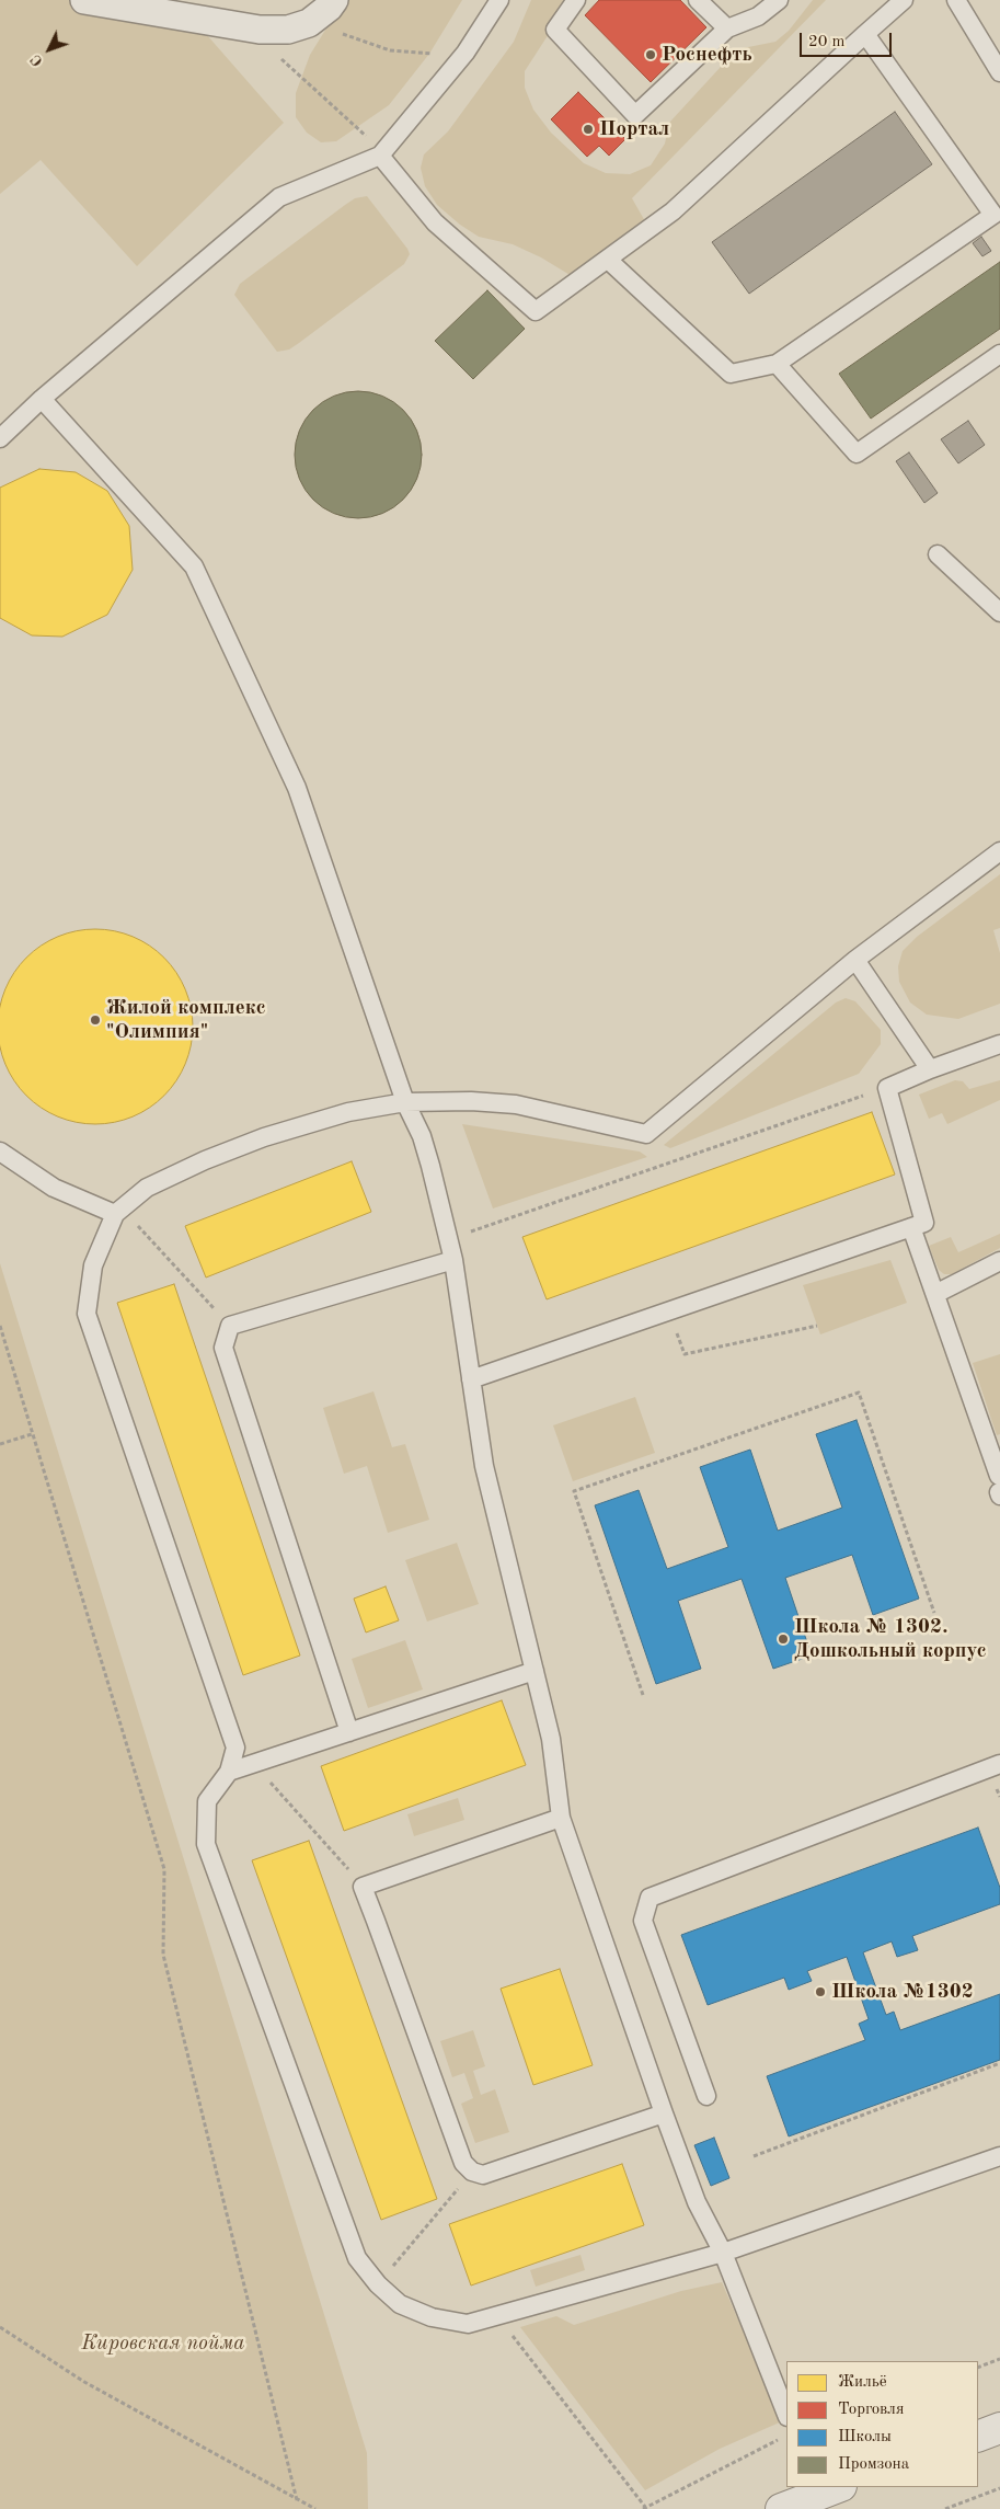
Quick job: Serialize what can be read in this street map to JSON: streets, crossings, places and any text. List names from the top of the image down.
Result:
{
  "parks": ["Кировская пойма"],
  "places": [
    "Роснефть",
    "Портал",
    "Жилой комплекс \"Олимпия\"",
    "Школа № 1302. Дошкольный корпус",
    "Школа №1302"
  ],
  "legend": [
    "Жильё",
    "Торговля",
    "Школы",
    "Промзона"
  ],
  "scale_bar": "20 m",
  "north": "bottom left"
}
